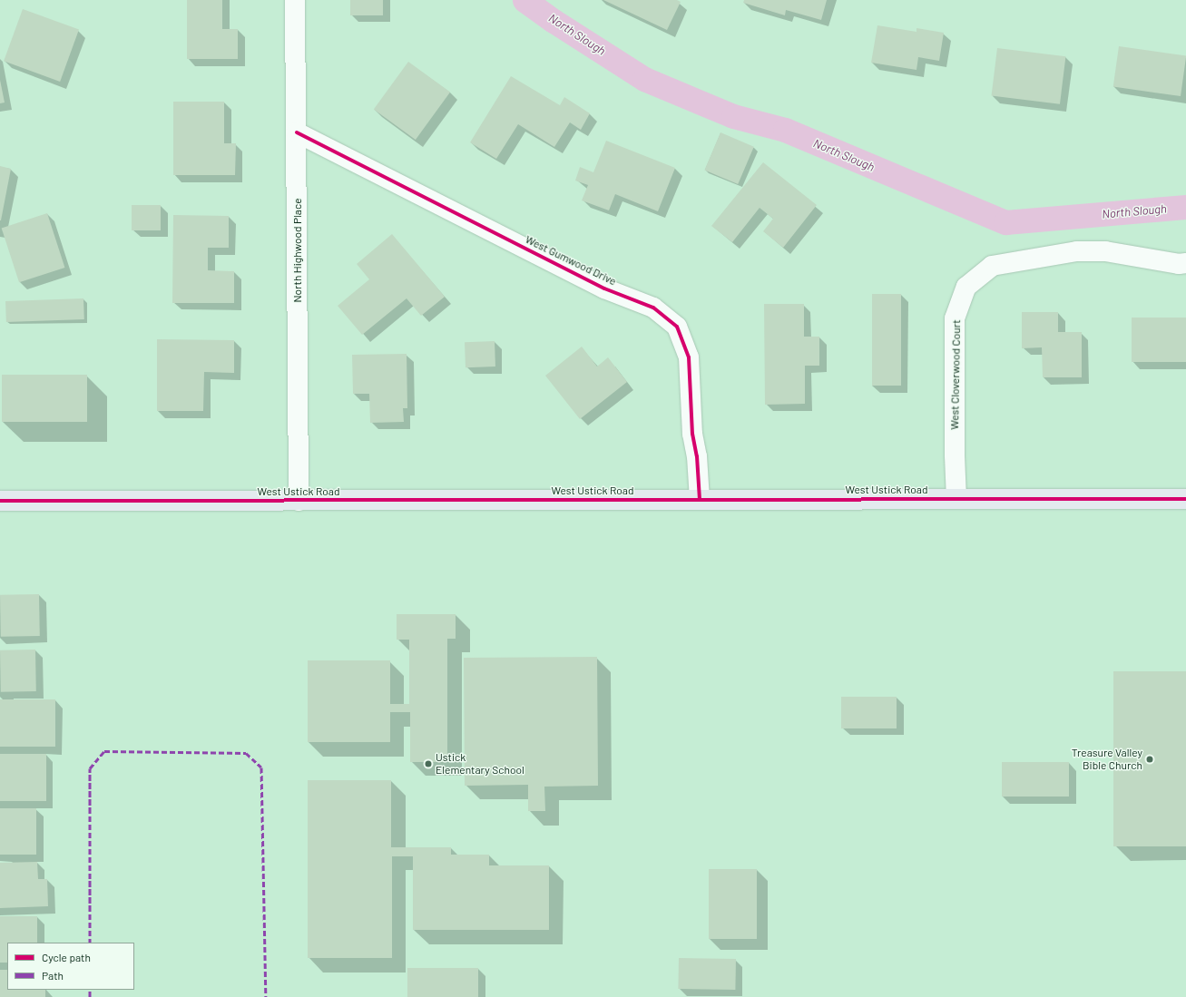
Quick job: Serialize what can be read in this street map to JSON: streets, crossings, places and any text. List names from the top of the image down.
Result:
{
  "streets": {
    "main road": ["West Ustick Road"],
    "street": ["North Highwood Place", "West Gumwood Drive", "West Cloverwood Court"]
  },
  "crossings": [
    ["North Highwood Place", "West Gumwood Drive"],
    ["North Highwood Place", "West Ustick Road"],
    ["West Gumwood Drive", "West Ustick Road"],
    ["West Cloverwood Court", "West Ustick Road"]
  ],
  "water": ["North Slough"],
  "places": ["Treasure Valley Bible Church", "Ustick Elementary School"],
  "legend": ["Cycle path", "Path"]
}
